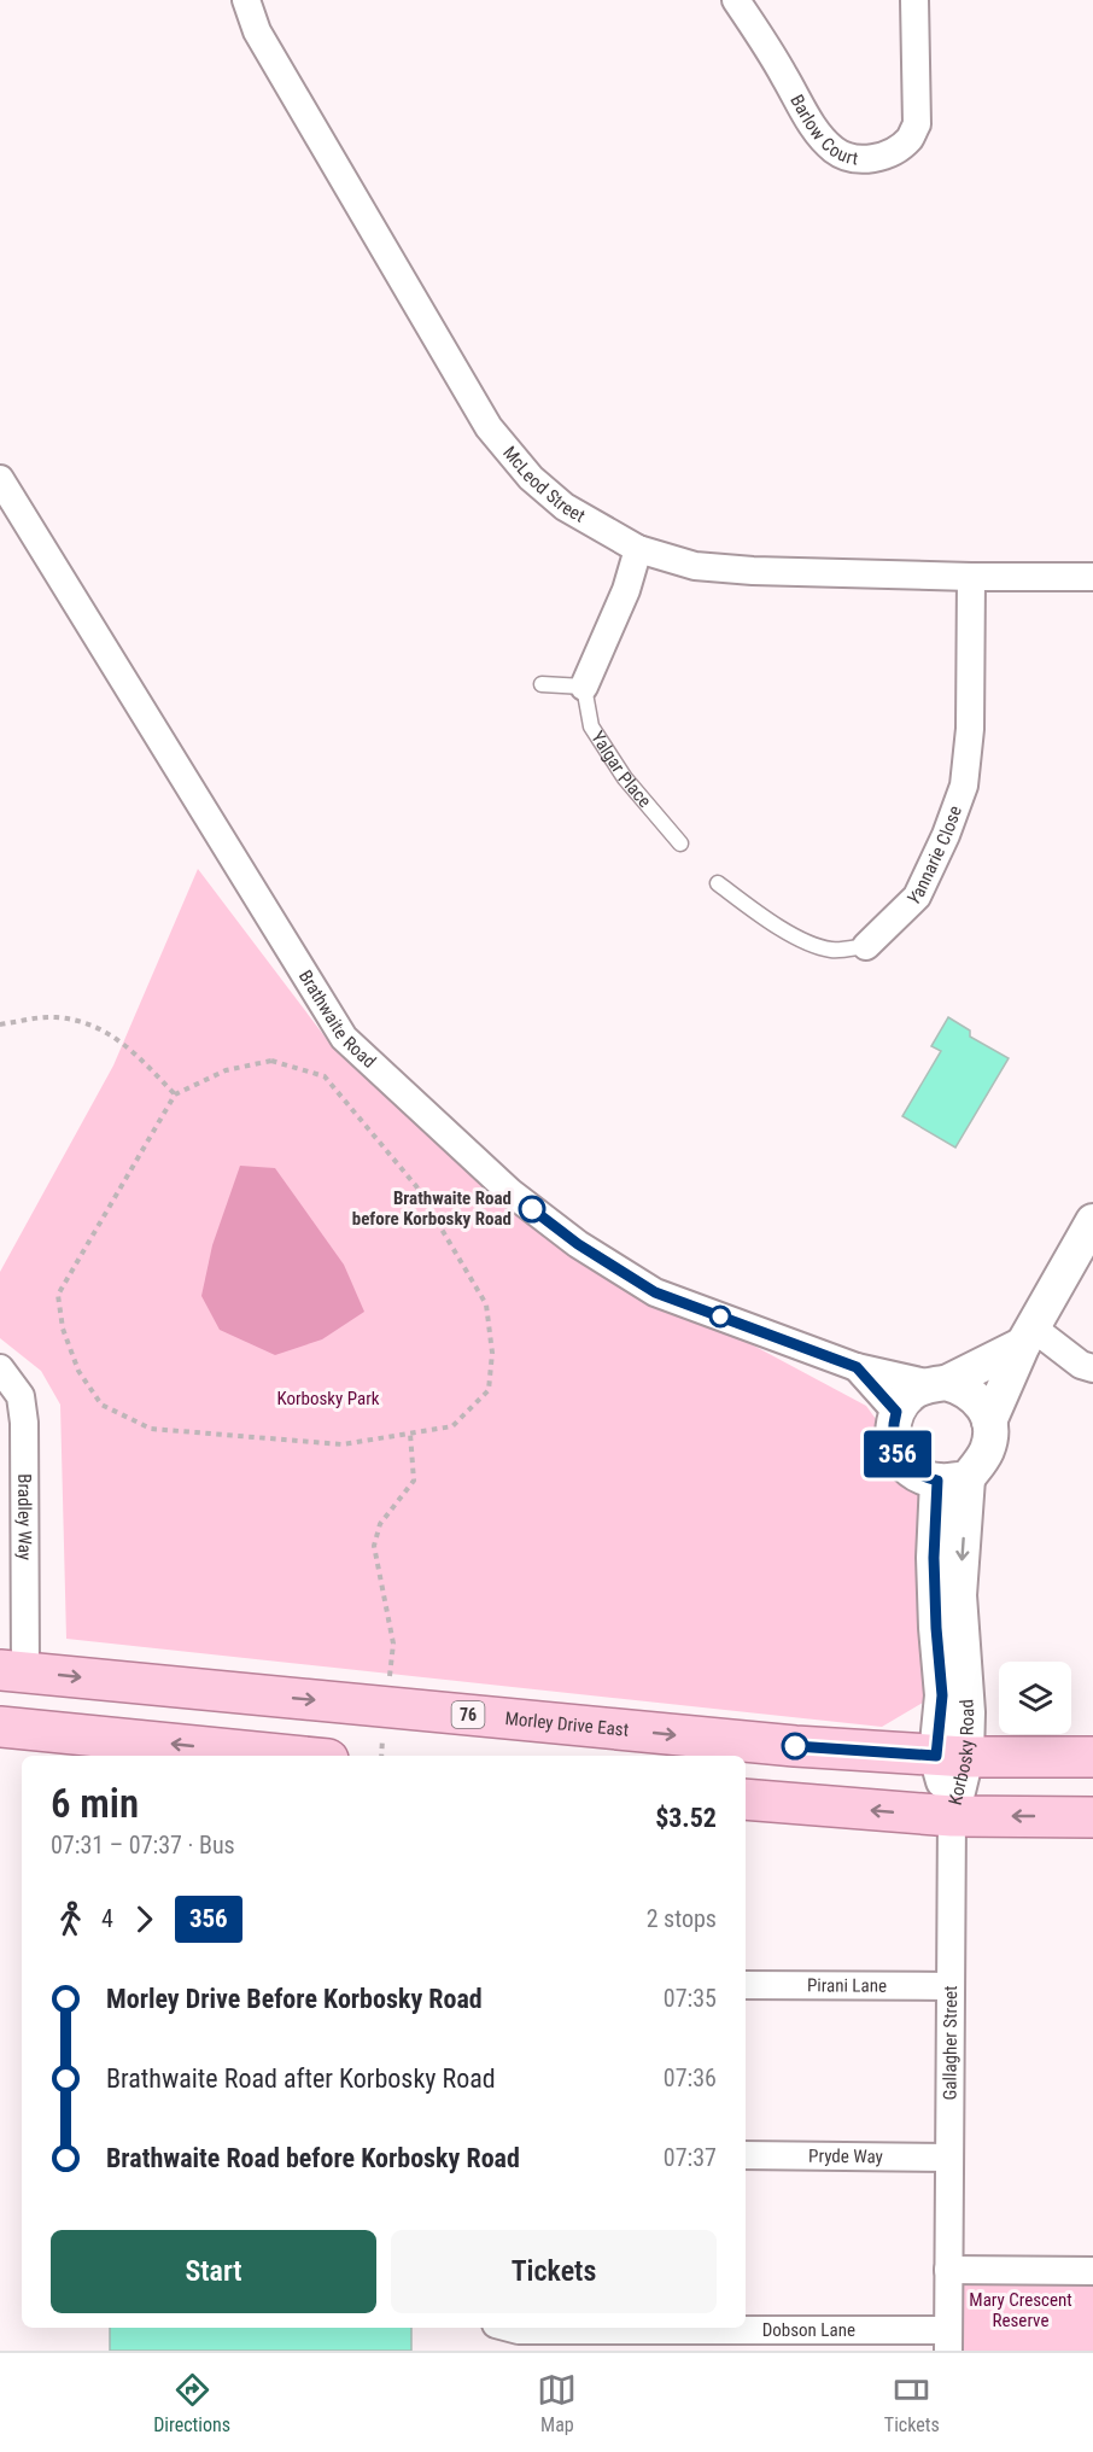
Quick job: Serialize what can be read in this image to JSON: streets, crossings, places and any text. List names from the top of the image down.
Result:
{
  "streets": {
    "main road": ["76", "Morley Drive East"],
    "street": [
      "Barlow Court",
      "McLeod Street",
      "Yannarie Close",
      "Brathwaite Road",
      "Bradley Way",
      "Korbosky Road",
      "Pirani Lane",
      "Gallagher Street",
      "Pryde Way",
      "Dobson Lane"
    ],
    "lane": ["Yalgar Place"]
  },
  "crossings": [
    ["McLeod Street", "Yannarie Close"],
    ["Brathwaite Road", "Korbosky Road"],
    ["Bradley Way", "Morley Drive East"],
    ["Morley Drive East", "Korbosky Road"],
    ["Korbosky Road", "Gallagher Street"],
    ["Pirani Lane", "Gallagher Street"],
    ["Gallagher Street", "Pryde Way"],
    ["Gallagher Street", "Dobson Lane"]
  ],
  "parks": ["Korbosky Park", "Mary Crescent Reserve"],
  "places": ["Brathwaite Road before Korbosky Road"],
  "lines": ["bus line 356"],
  "page": {
    "on_map": "356",
    "heading": ["6 min", "07:31 – 07:37 · Bus", "$3.52"],
    "legs": ["4", "356", "2 stops"],
    "list": [
      {
        "name": "Morley Drive Before Korbosky Road",
        "value": "07:35"
      },
      {
        "name": "Brathwaite Road after Korbosky Road",
        "value": "07:36"
      },
      {
        "name": "Brathwaite Road before Korbosky Road",
        "value": "07:37"
      }
    ],
    "buttons": ["Start", "Tickets"],
    "tabs": ["Directions", "Map", "Tickets"]
  }
}
